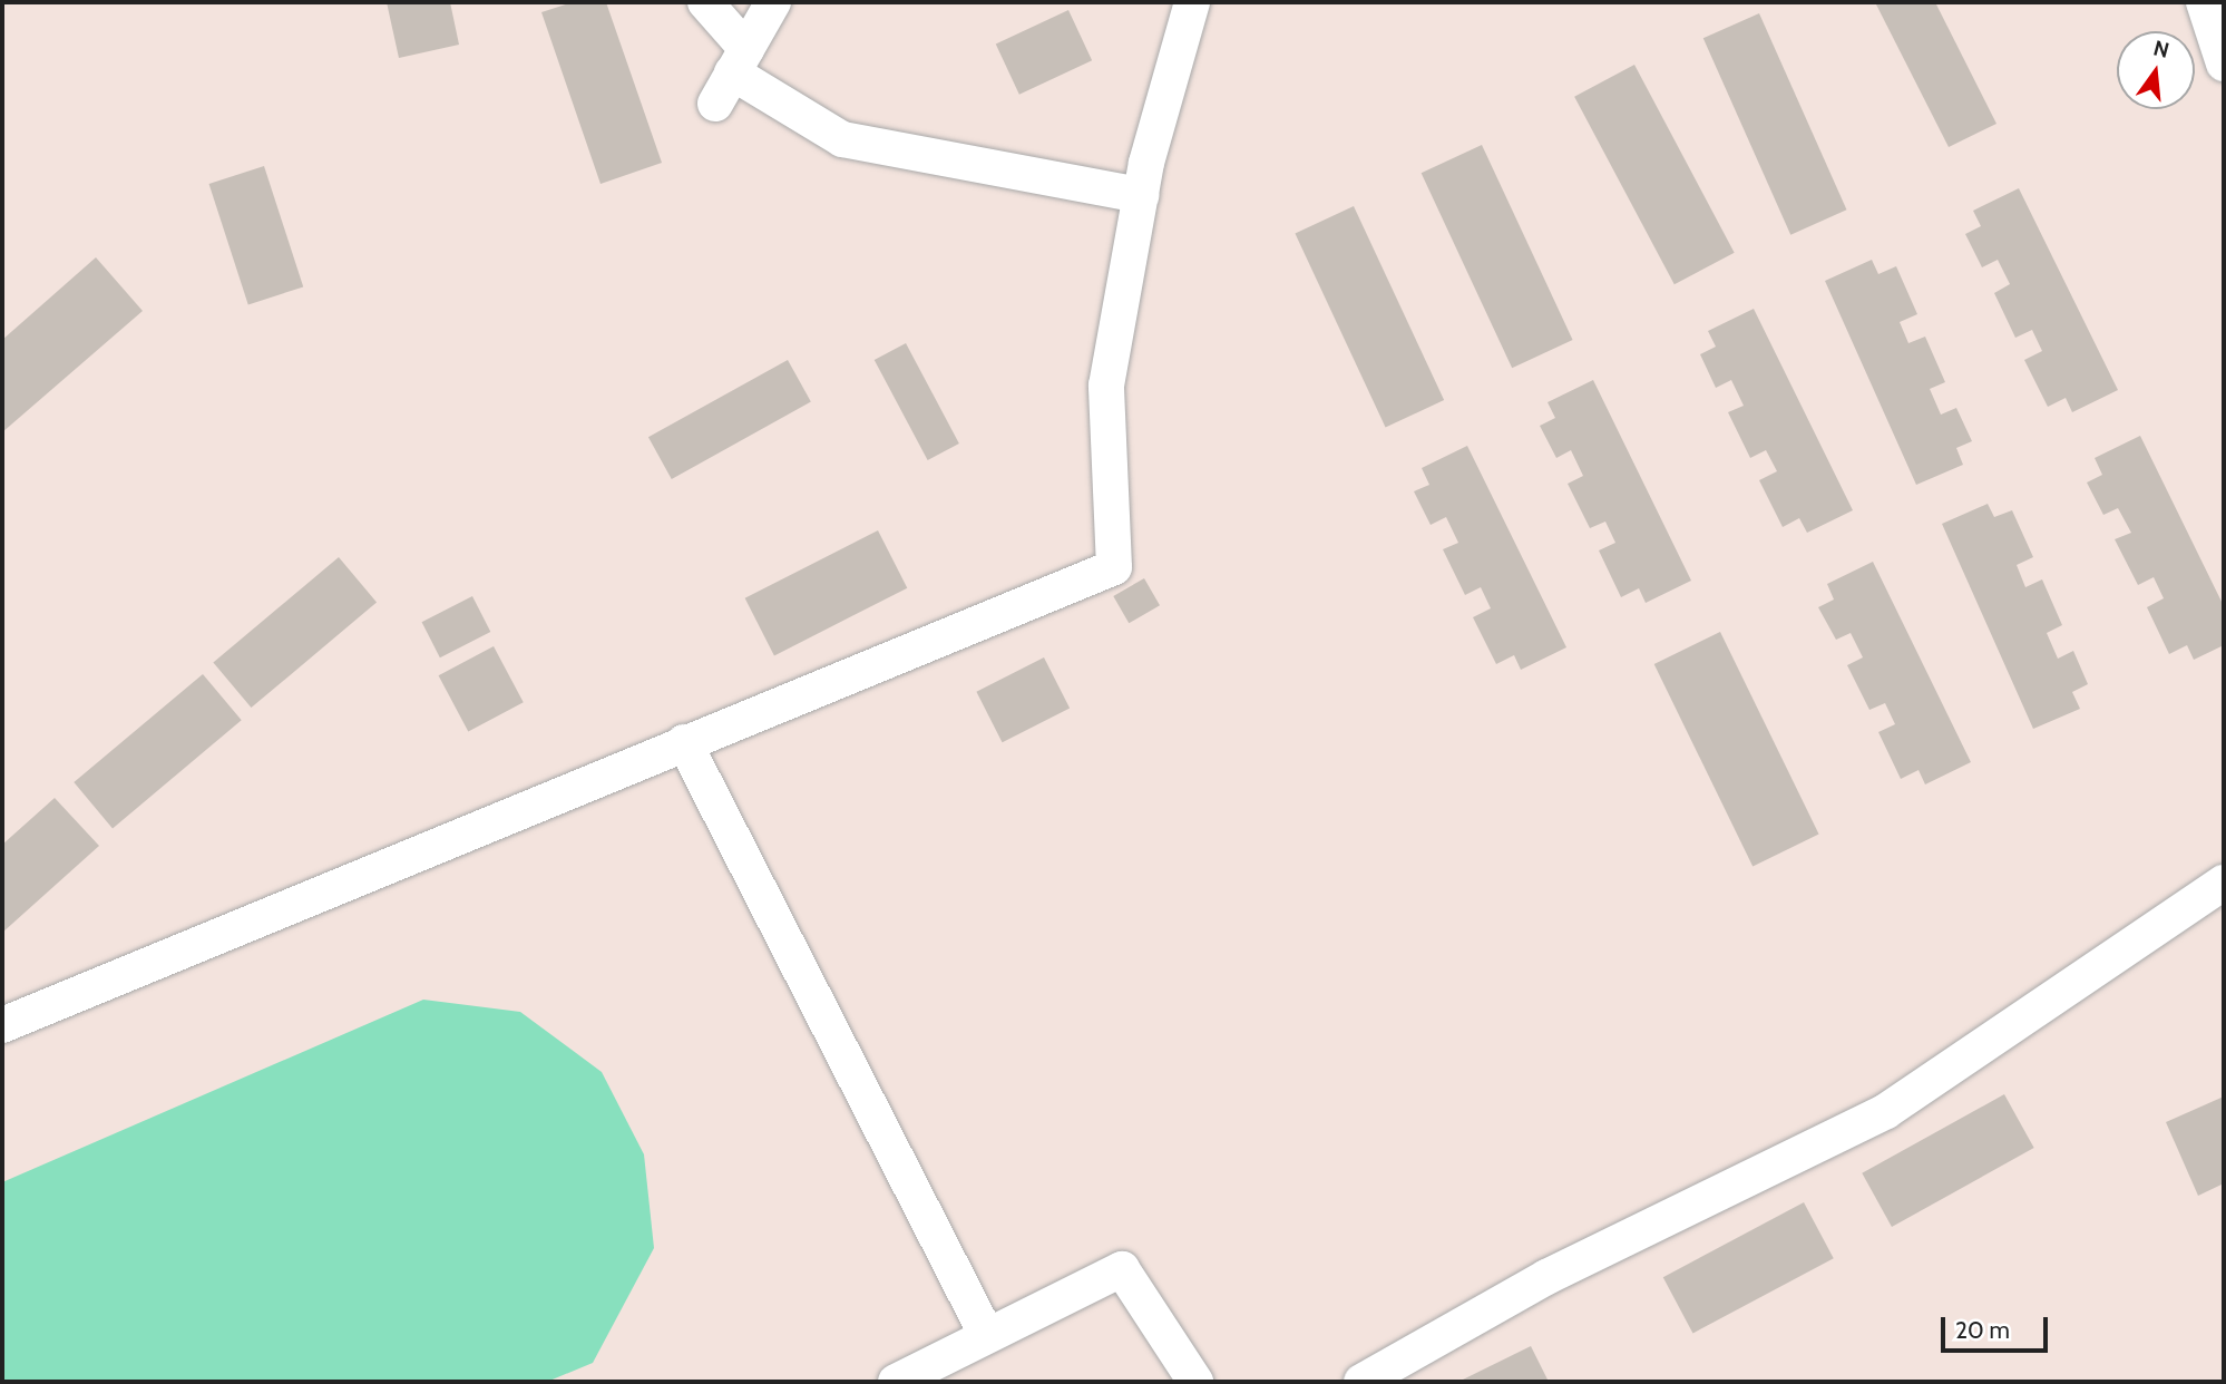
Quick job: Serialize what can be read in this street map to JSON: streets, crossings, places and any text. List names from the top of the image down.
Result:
{
  "scale_bar": "20 m",
  "north": "top"
}
